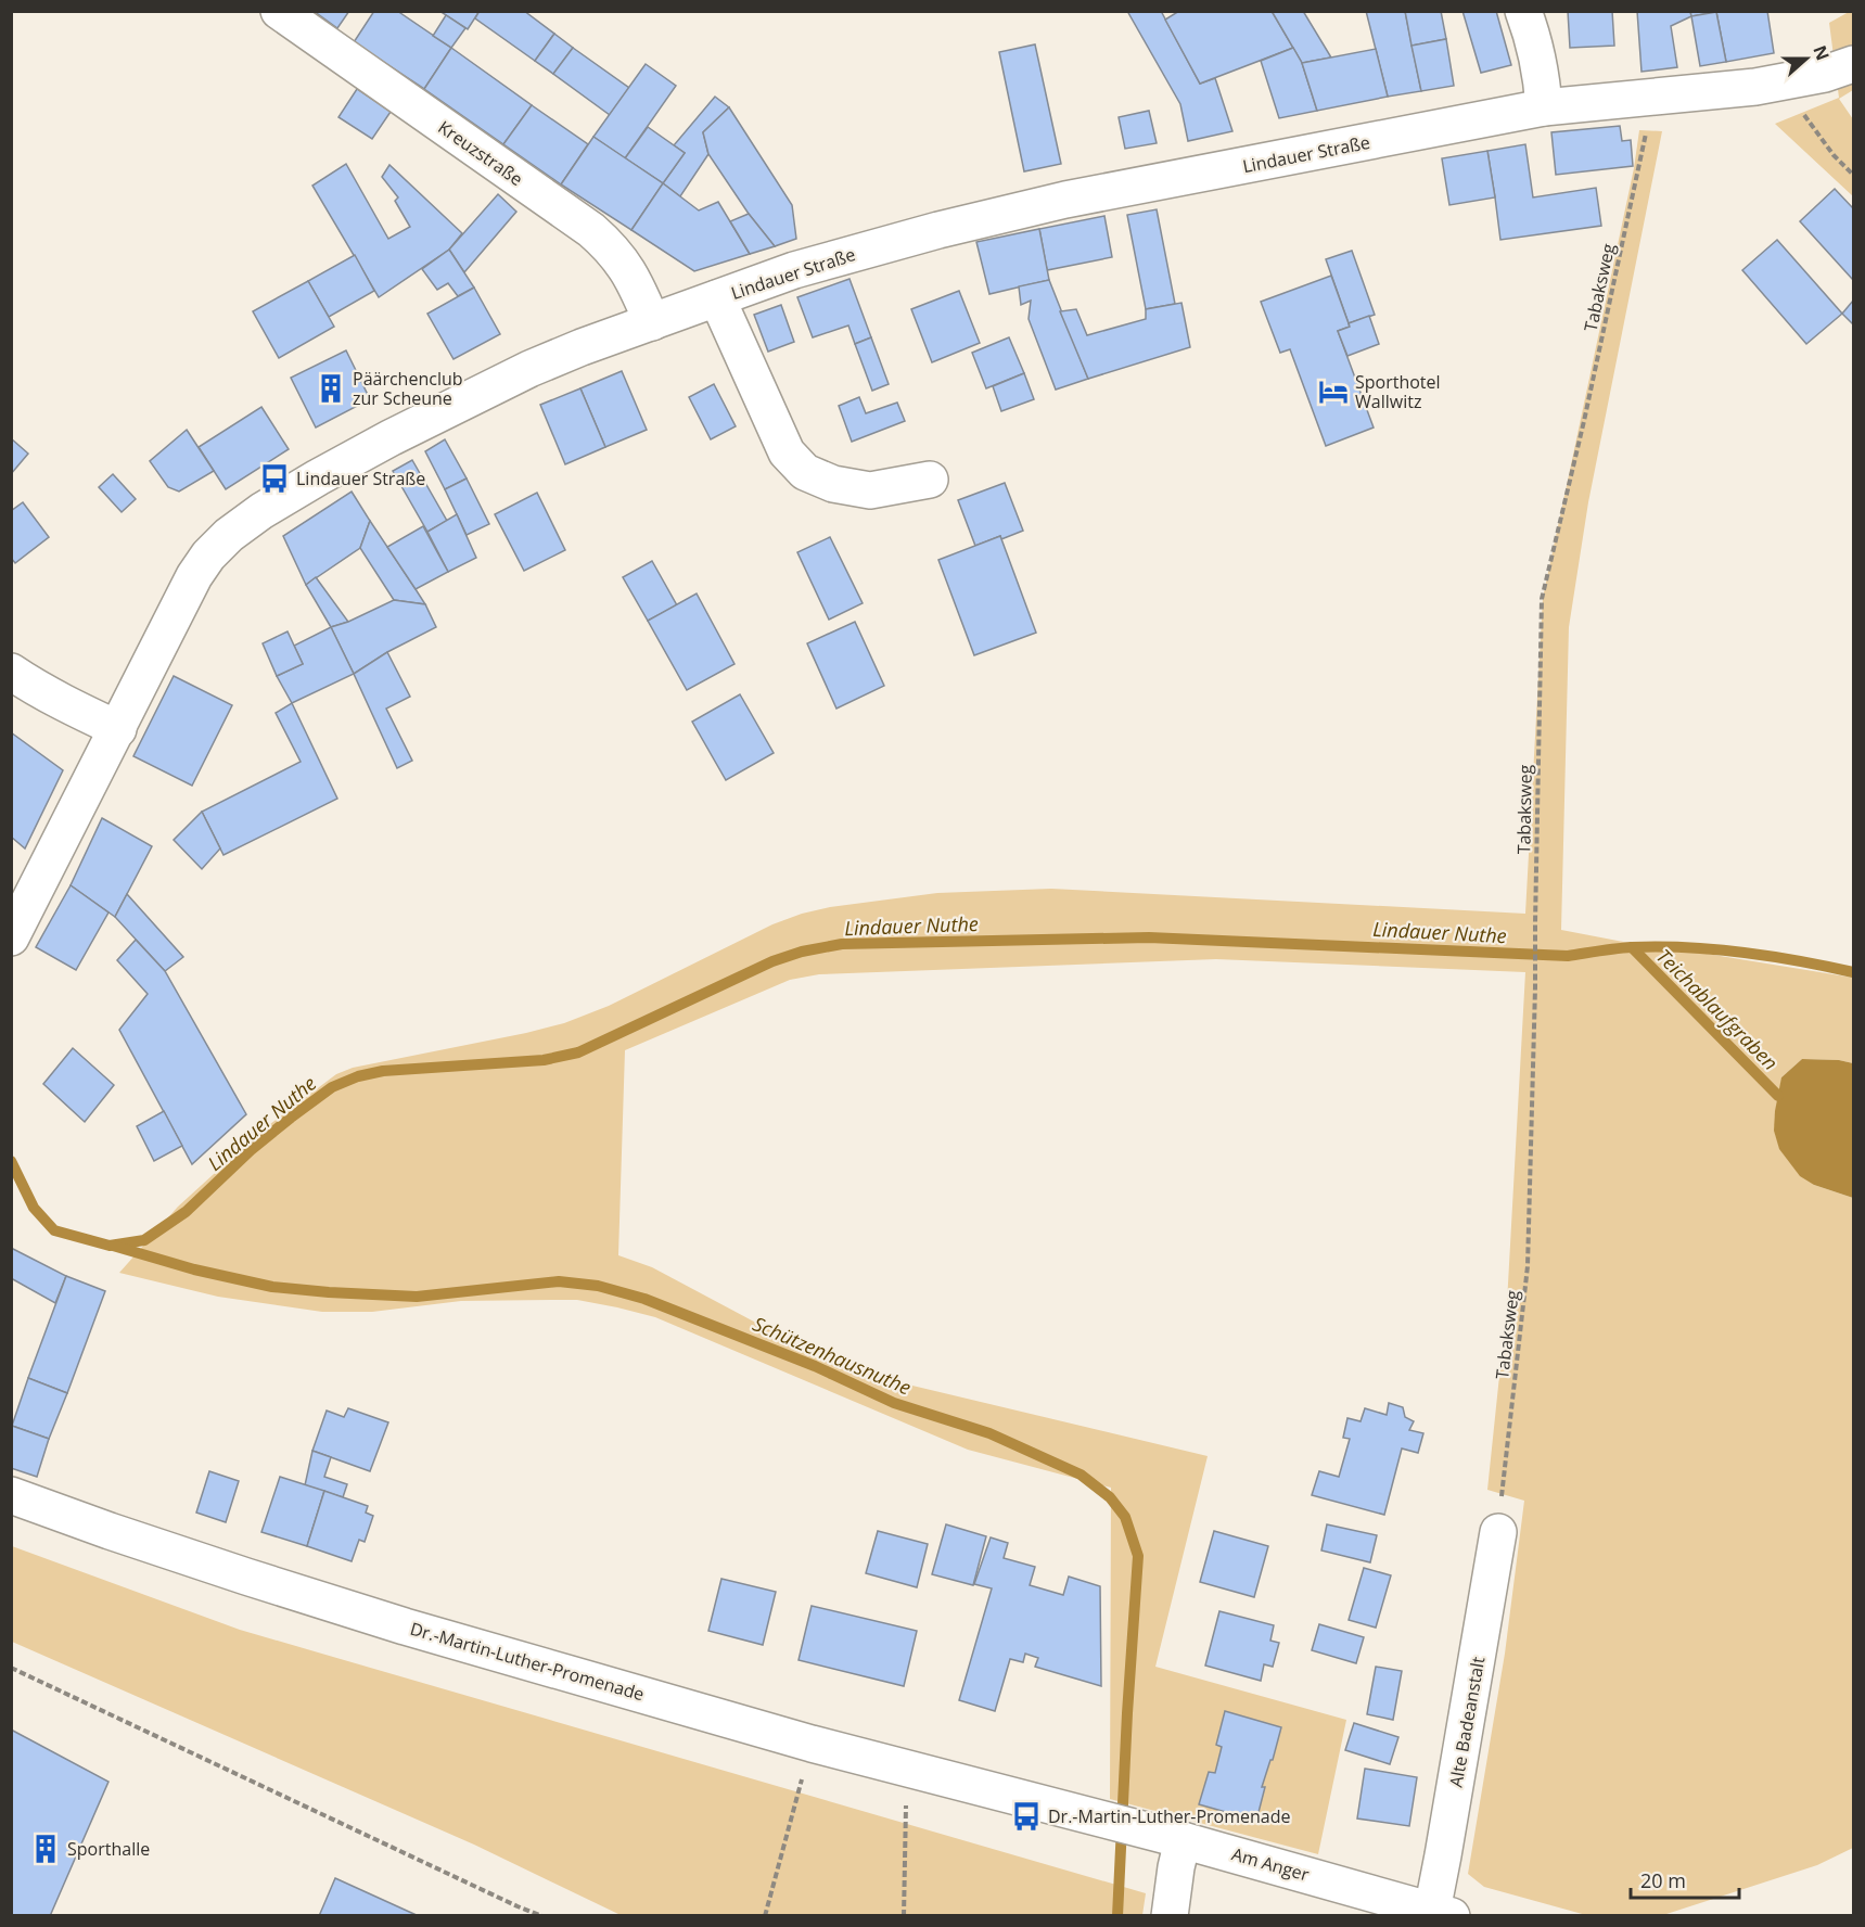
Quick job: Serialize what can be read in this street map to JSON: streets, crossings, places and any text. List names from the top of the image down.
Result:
{
  "streets": {
    "street": [
      "Kreuzstraße",
      "Lindauer Straße",
      "Dr.-Martin-Luther-Promenade",
      "Alte Badeanstalt",
      "Am Anger"
    ],
    "path": ["Tabaksweg"]
  },
  "crossings": [
    ["Kreuzstraße", "Lindauer Straße"],
    ["Lindauer Straße", "Tabaksweg"],
    ["Tabaksweg", "Alte Badeanstalt"],
    ["Dr.-Martin-Luther-Promenade", "Am Anger"],
    ["Alte Badeanstalt", "Am Anger"]
  ],
  "water": ["Lindauer Nuthe", "Teichablaufgraben", "Schützenhausnuthe"],
  "places": {
    "building": ["Päärchenclub zur Scheune", "Sporthalle"],
    "hotel": ["Sporthotel Wallwitz"],
    "bus stop": ["Lindauer Straße", "Dr.-Martin-Luther-Promenade"]
  },
  "scale_bar": "20 m",
  "north": "right"
}
